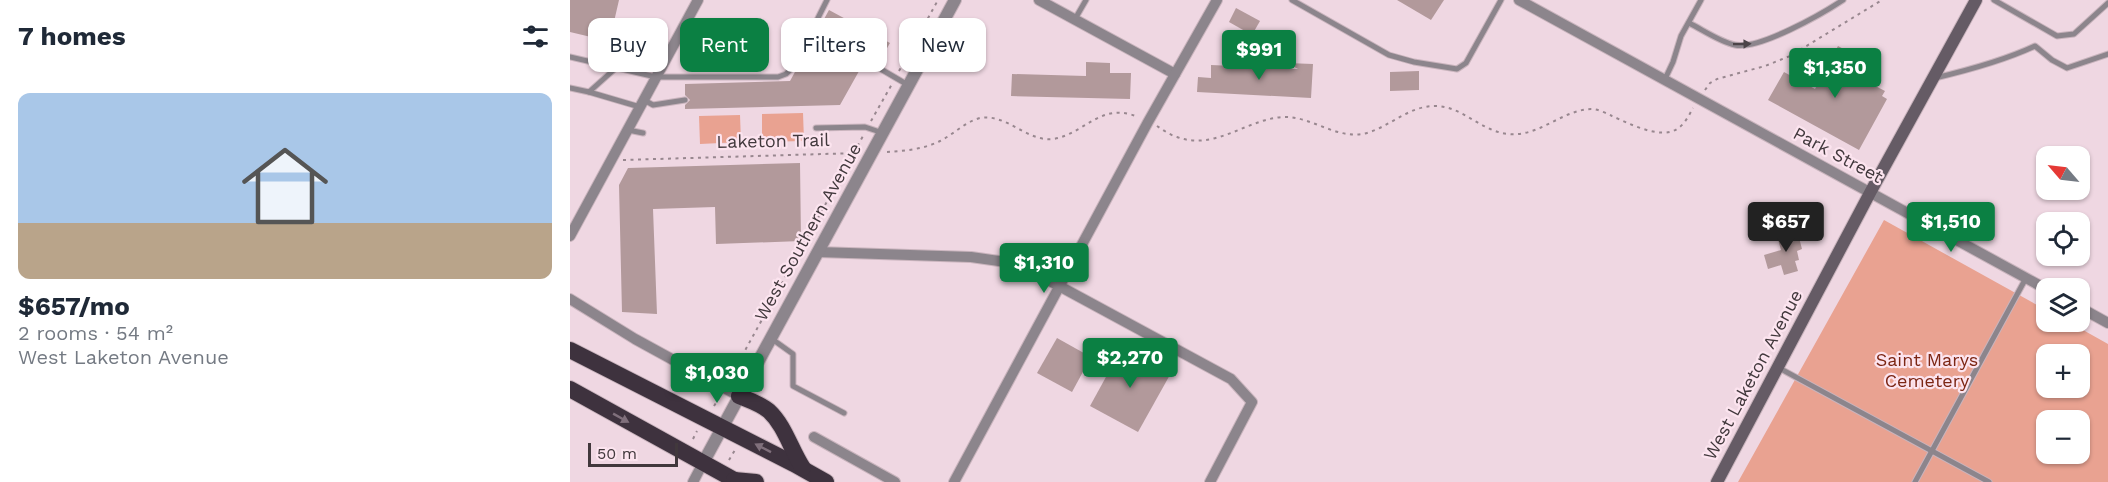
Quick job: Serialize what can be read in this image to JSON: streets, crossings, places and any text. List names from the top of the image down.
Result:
{
  "streets": {
    "main road": ["West Laketon Avenue"],
    "street": ["Park Street", "West Southern Avenue"],
    "path": ["Laketon Trail"]
  },
  "crossings": [
    ["Laketon Trail", "Park Street"],
    ["Laketon Trail", "West Southern Avenue"],
    ["Park Street", "West Laketon Avenue"]
  ],
  "parks": ["Saint Marys Cemetery"],
  "scale_bar": "50 m",
  "north": "top left",
  "page": {
    "heading": "7 homes",
    "chip": [
      "Buy",
      "Rent",
      "Filters",
      "New"
    ],
    "price": [
      "$991",
      "$1,350",
      "$657",
      "$1,510",
      "$1,310",
      "$2,270",
      "$1,030"
    ],
    "list": [
      {
        "name": "$657/mo",
        "note": "2 rooms · 54 m² · West Laketon Avenue"
      }
    ],
    "map_buttons": ["+", "−"],
    "scale": "50 m"
  }
}
